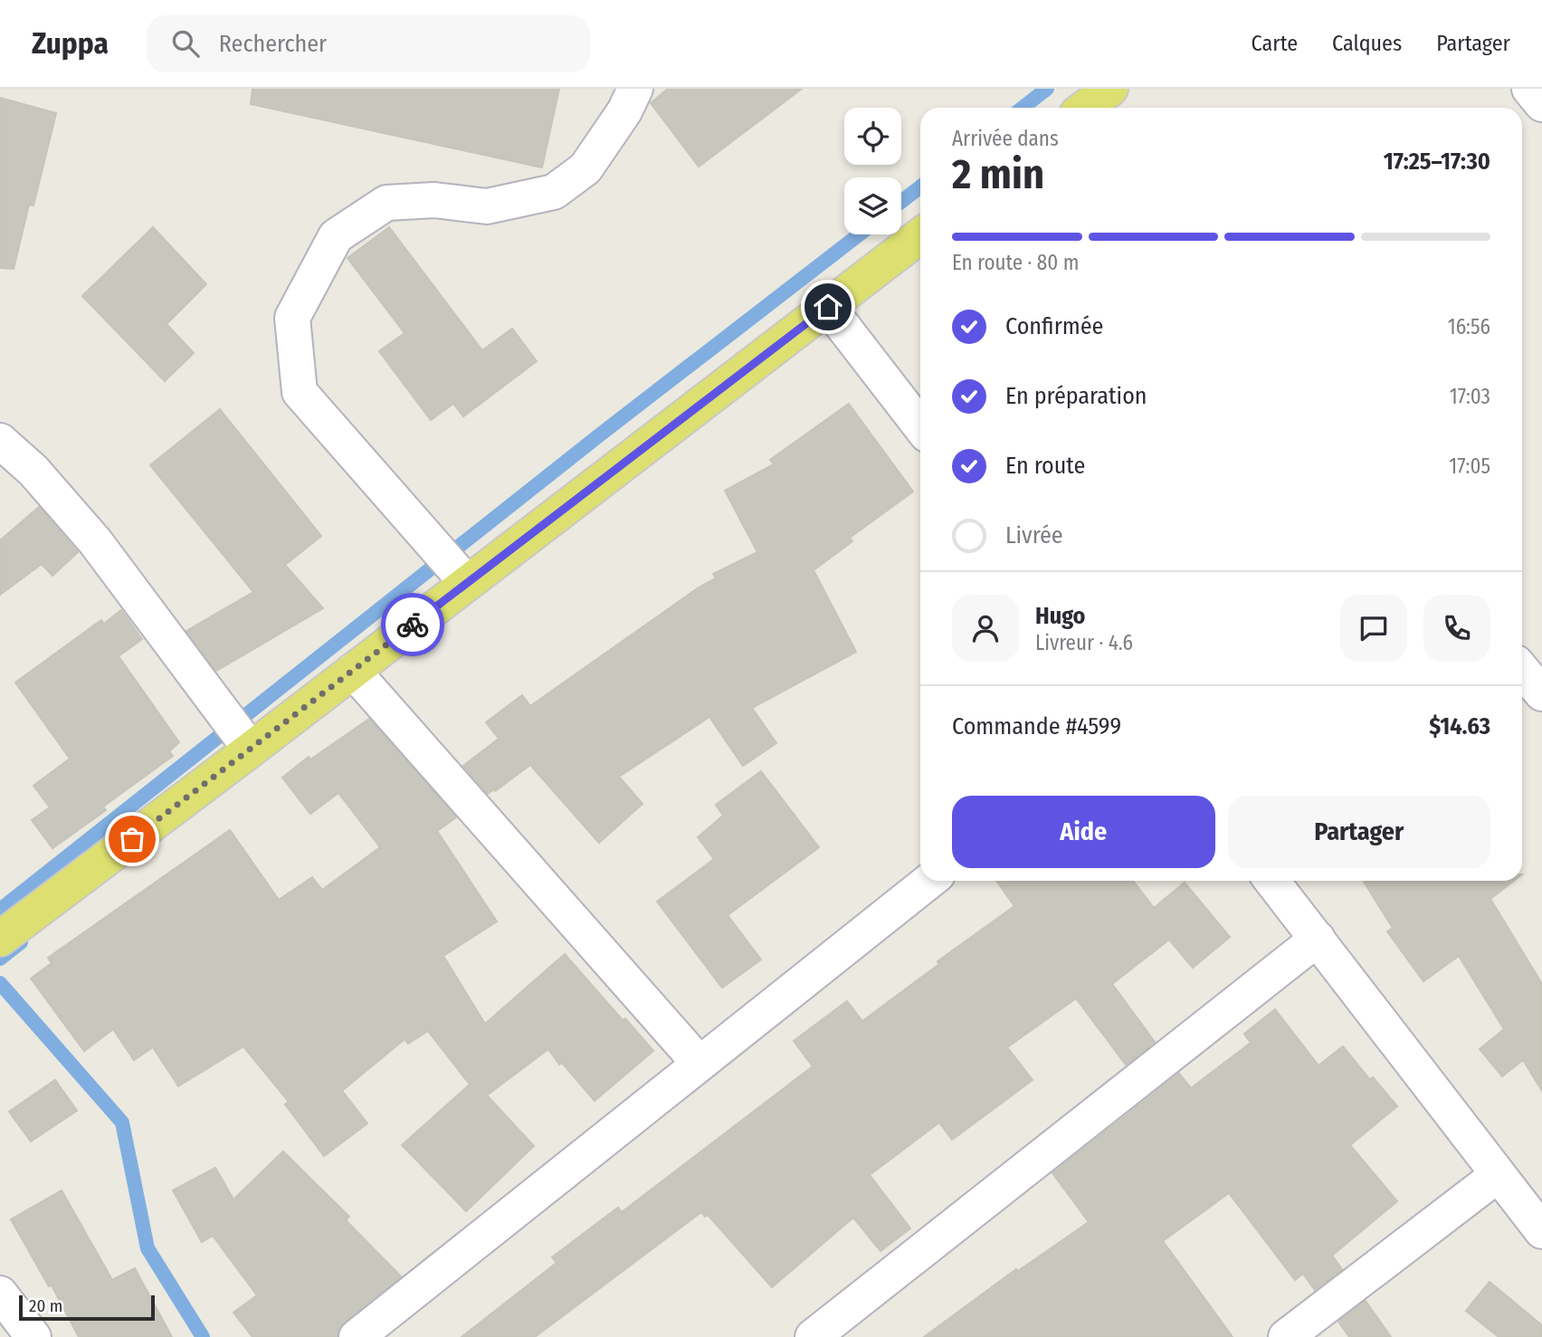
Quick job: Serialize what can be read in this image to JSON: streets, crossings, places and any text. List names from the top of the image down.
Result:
{
  "scale_bar": "20 m",
  "page": {
    "header": "Zuppa",
    "search": "Rechercher",
    "nav": ["Carte", "Calques", "Partager"],
    "heading": ["2 min", "Arrivée dans", "17:25–17:30"],
    "panel": [
      "Hugo",
      "Livreur · 4.6",
      "Commande #4599",
      "$14.63"
    ],
    "bar": "En route · 80 m",
    "list": [
      ["Confirmée", "16:56"],
      ["En préparation", "17:03"],
      ["En route", "17:05"],
      "Livrée"
    ],
    "buttons": ["Aide", "Partager"],
    "scale": "20 m"
  }
}
